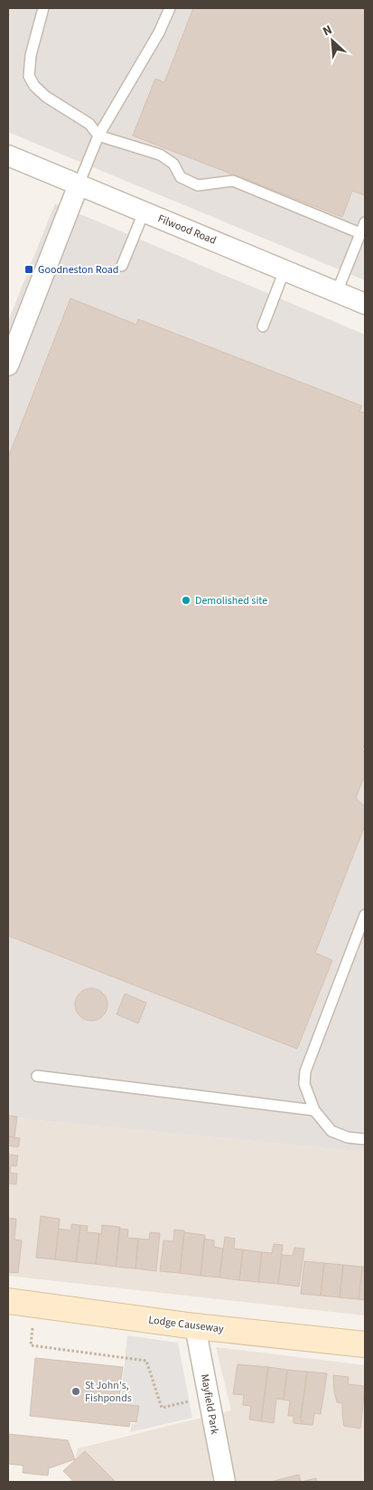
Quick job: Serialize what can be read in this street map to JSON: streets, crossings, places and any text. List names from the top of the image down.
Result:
{
  "streets": {
    "main road": ["Lodge Causeway"],
    "street": ["Filwood Road", "Mayfield Park"]
  },
  "crossings": [
    ["Lodge Causeway", "Mayfield Park"]
  ],
  "places": {
    "transit": ["Goodneston Road"],
    "other": ["Demolished site", "St John's, Fishponds"]
  },
  "north": "top left"
}
